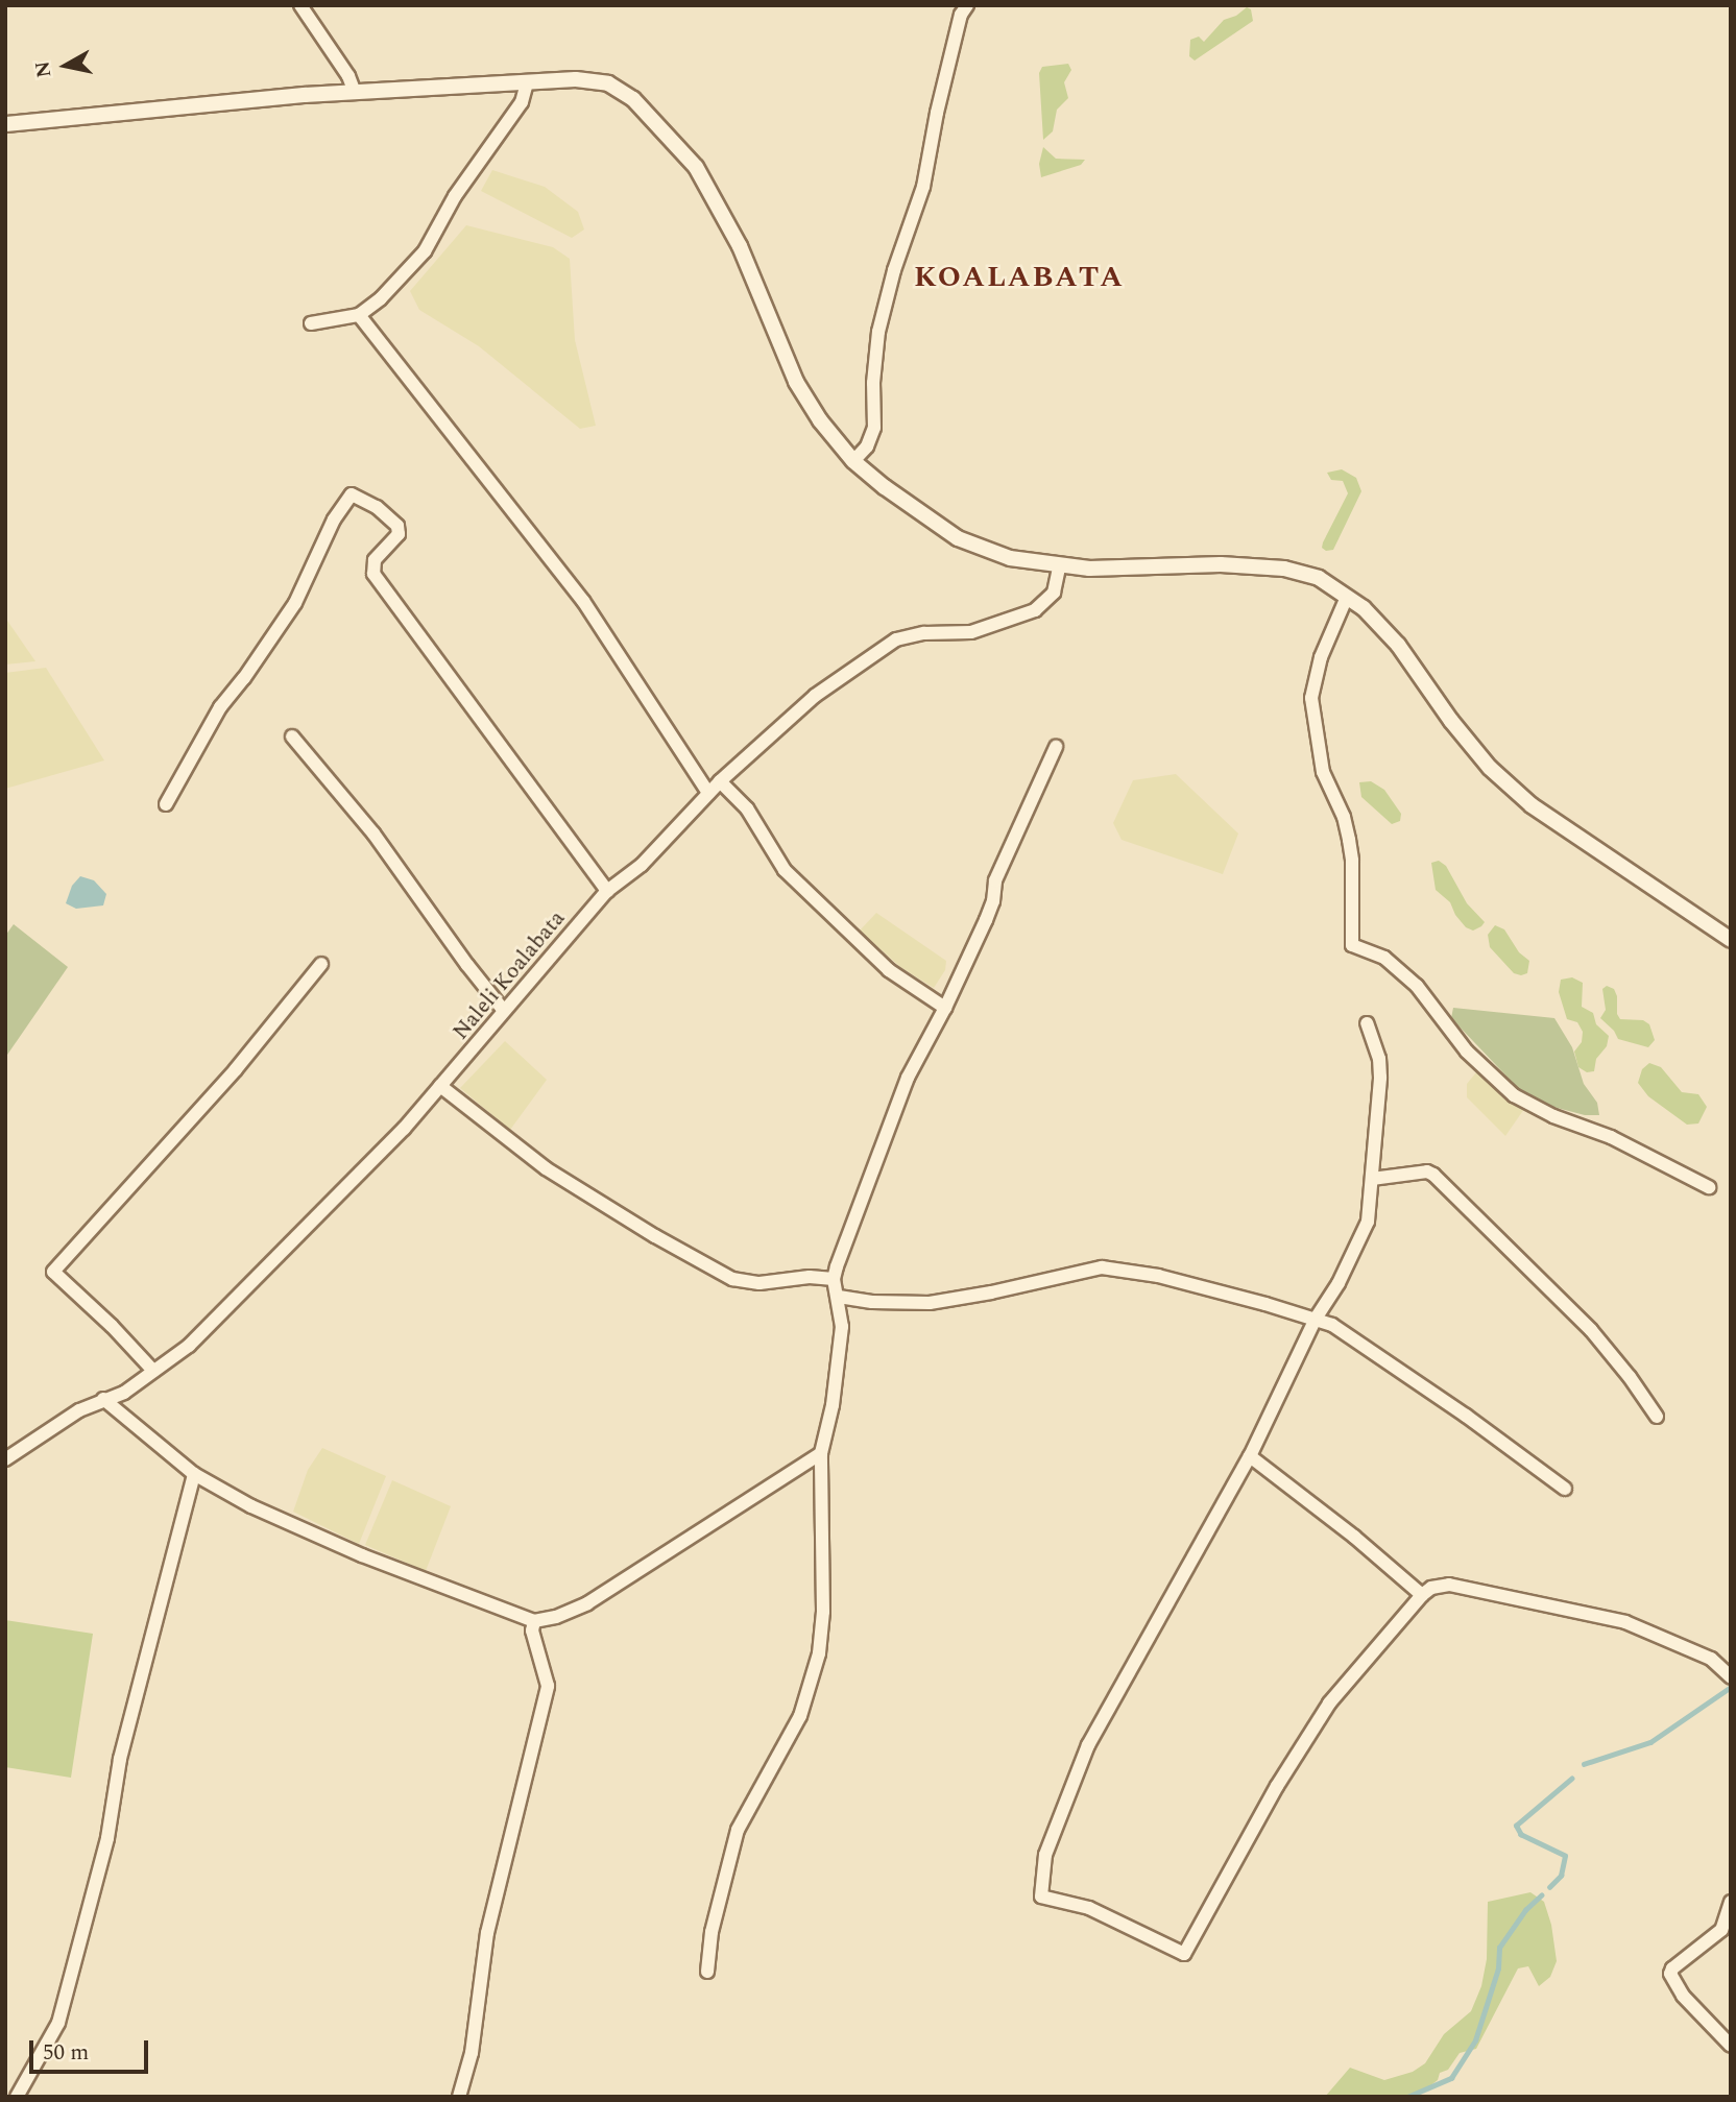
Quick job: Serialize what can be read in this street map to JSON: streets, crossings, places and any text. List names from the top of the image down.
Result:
{
  "streets": {
    "street": ["Naleli Koalabata"]
  },
  "districts": ["KOALABATA"],
  "scale_bar": "50 m",
  "north": "left"
}
